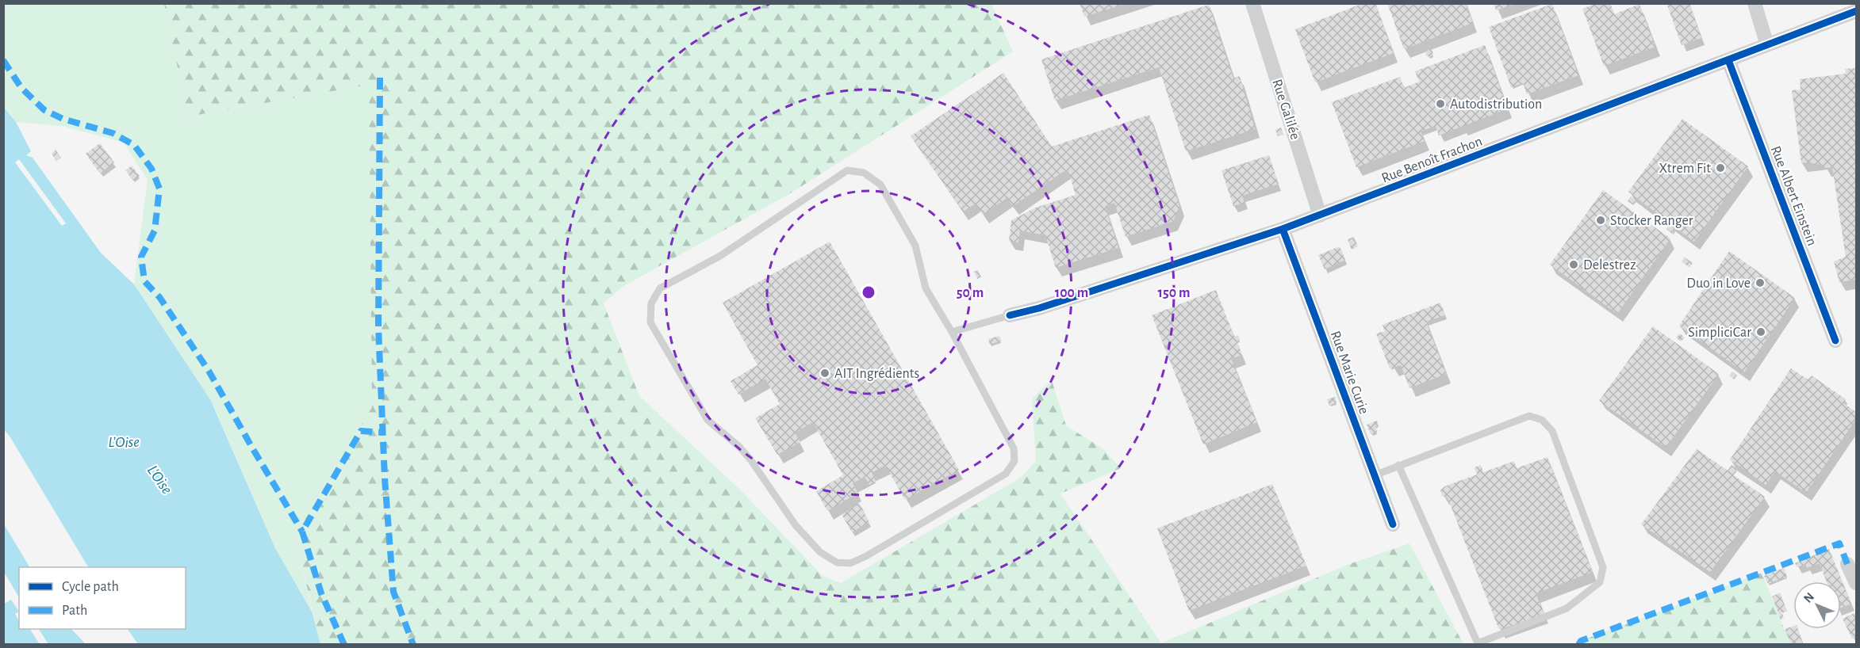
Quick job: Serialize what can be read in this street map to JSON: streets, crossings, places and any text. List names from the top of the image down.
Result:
{
  "streets": {
    "street": [
      "Rue Galilée",
      "Rue Benoît Frachon",
      "Rue Albert Einstein",
      "Rue Marie Curie"
    ]
  },
  "crossings": [
    ["Rue Galilée", "Rue Benoît Frachon"],
    ["Rue Benoît Frachon", "Rue Albert Einstein"],
    ["Rue Benoît Frachon", "Rue Marie Curie"]
  ],
  "water": ["L’Oise", "L'Oise"],
  "places": [
    "Autodistribution",
    "Xtrem Fit",
    "Stocker Ranger",
    "Delestrez",
    "Duo in Love",
    "SimpliciCar",
    "AIT Ingrédients"
  ],
  "legend": ["Cycle path", "Path"],
  "north": "top left",
  "rings": ["50 m", "100 m", "150 m"]
}
